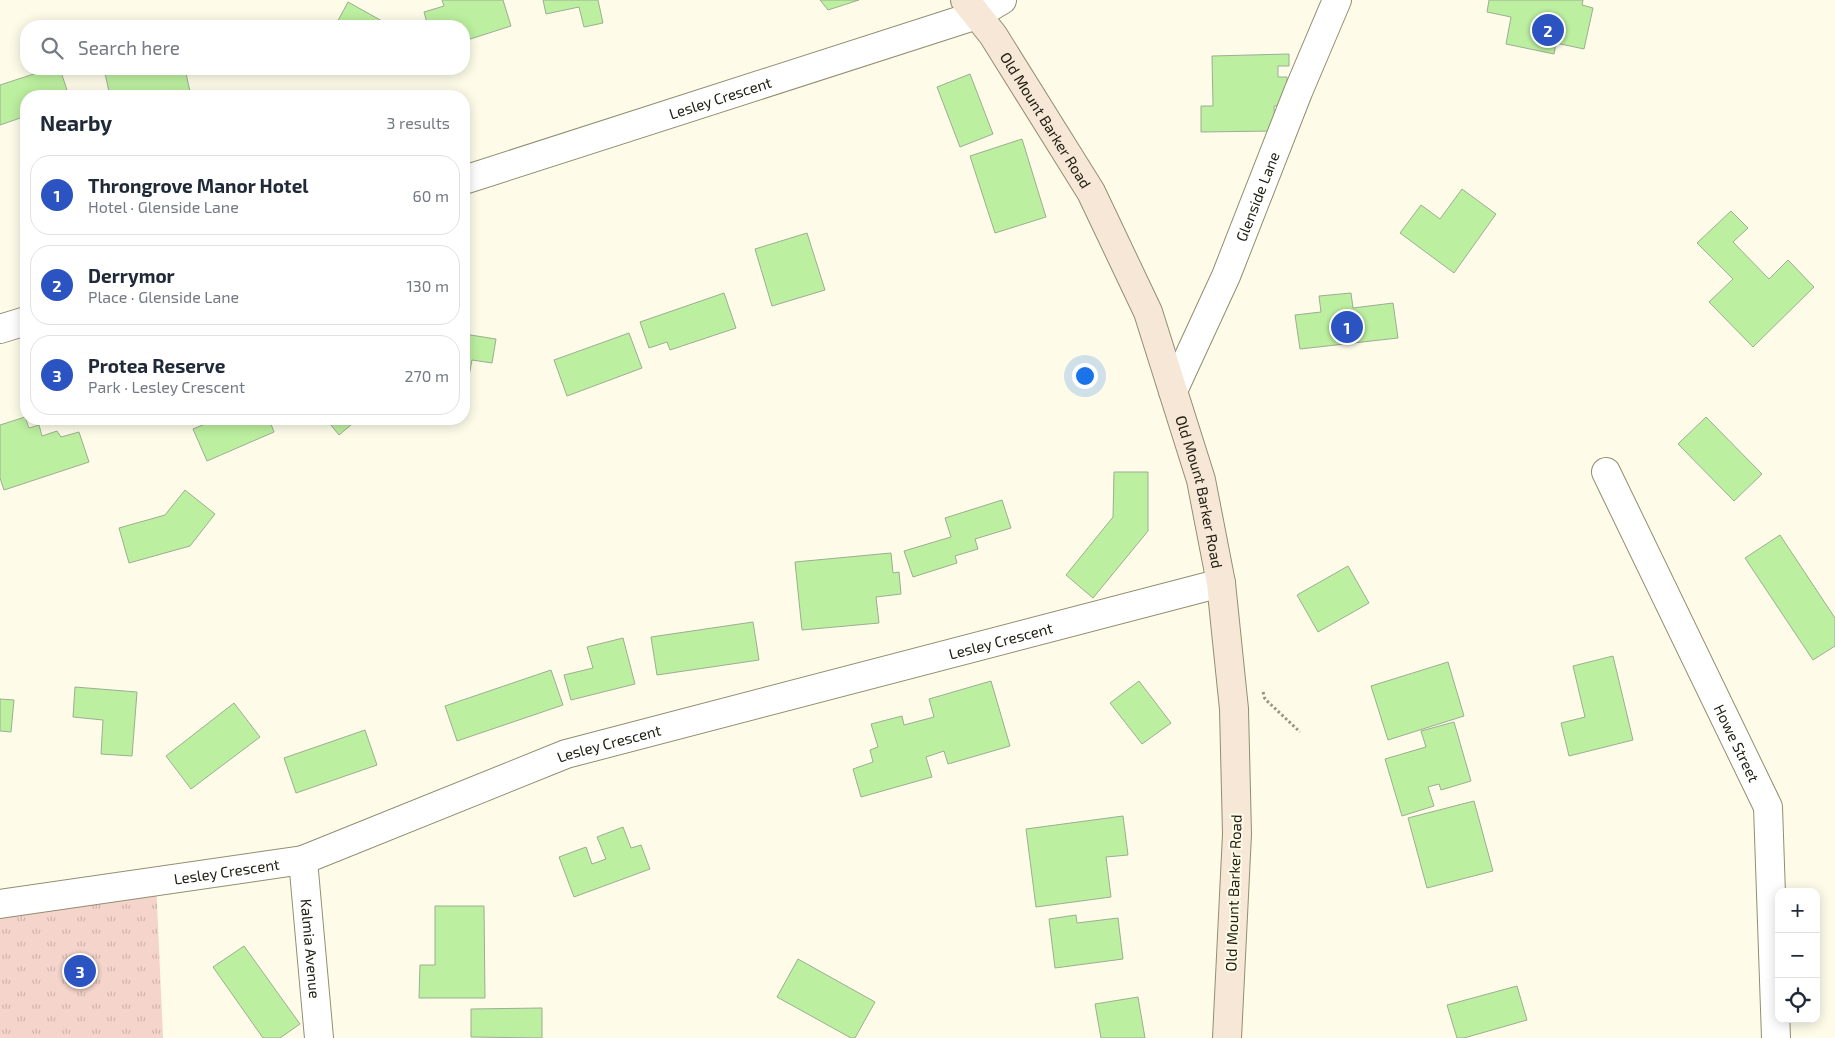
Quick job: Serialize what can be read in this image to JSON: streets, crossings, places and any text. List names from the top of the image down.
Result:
{
  "streets": {
    "main road": ["Old Mount Barker Road"],
    "street": [
      "Lesley Crescent",
      "Glenside Lane",
      "Howe Street",
      "Kalmia Avenue"
    ]
  },
  "crossings": [
    ["Lesley Crescent", "Old Mount Barker Road"],
    ["Lesley Crescent", "Kalmia Avenue"],
    ["Old Mount Barker Road", "Glenside Lane"]
  ],
  "page": {
    "pins": ["2", "1", "3"],
    "search": "Search here",
    "heading": ["Nearby", "3 results"],
    "list": [
      {
        "mark": "1",
        "name": "Throngrove Manor Hotel",
        "note": "Hotel · Glenside Lane",
        "value": "60 m"
      },
      {
        "mark": "2",
        "name": "Derrymor",
        "note": "Place · Glenside Lane",
        "value": "130 m"
      },
      {
        "mark": "3",
        "name": "Protea Reserve",
        "note": "Park · Lesley Crescent",
        "value": "270 m"
      }
    ],
    "map_buttons": ["+", "−"]
  }
}
